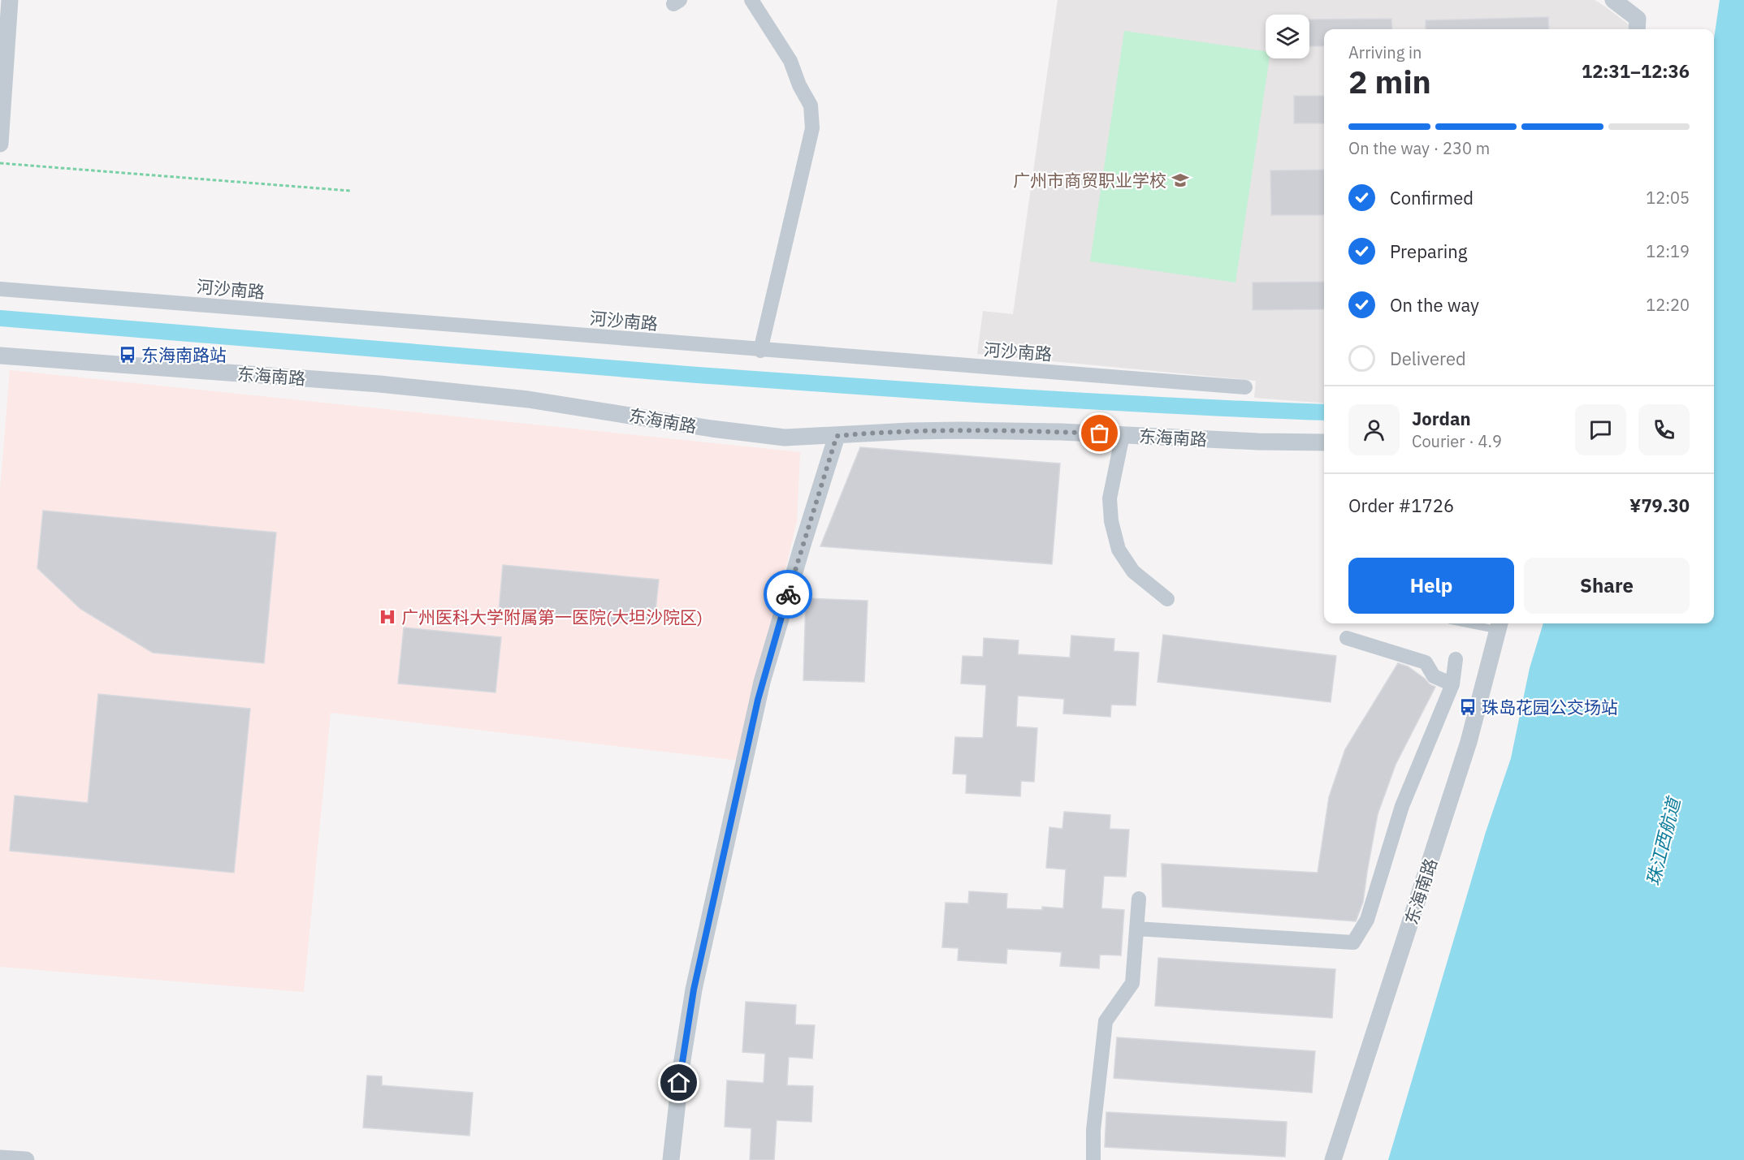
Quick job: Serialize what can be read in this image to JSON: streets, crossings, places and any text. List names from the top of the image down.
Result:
{
  "streets": {
    "street": ["河沙南路", "东海南路"]
  },
  "water": ["珠江西航道"],
  "places": {
    "school or university": ["广州市商贸职业学校"],
    "bus stop": ["东海南路站", "珠岛花园公交场站"],
    "hospital": ["广州医科大学附属第一医院(大坦沙院区)"]
  },
  "page": {
    "heading": ["2 min", "Arriving in", "12:31–12:36"],
    "panel": [
      "Jordan",
      "Courier · 4.9",
      "Order #1726",
      "¥79.30"
    ],
    "bar": "On the way · 230 m",
    "list": [
      ["Confirmed", "12:05"],
      ["Preparing", "12:19"],
      ["On the way", "12:20"],
      "Delivered"
    ],
    "buttons": ["Help", "Share"]
  }
}
